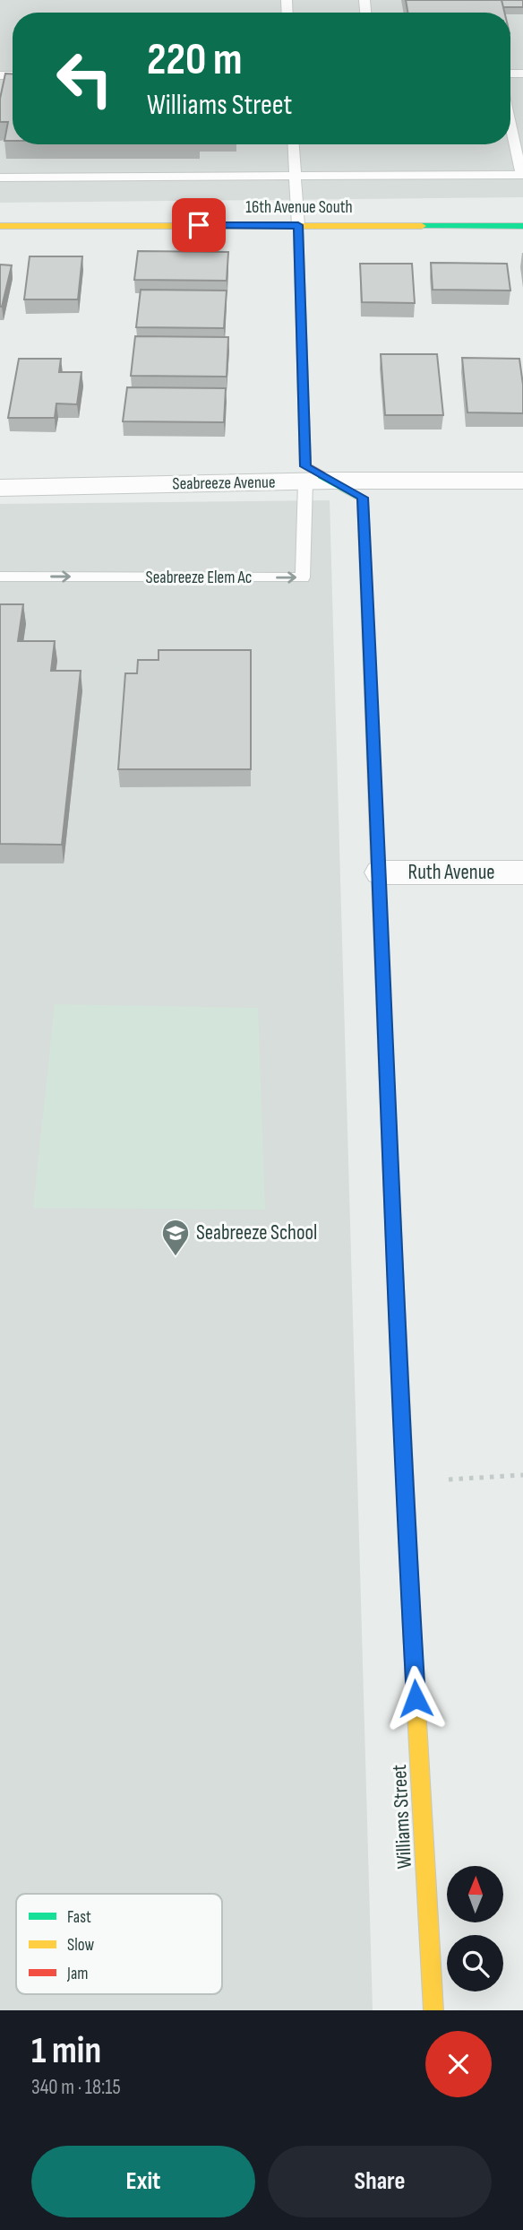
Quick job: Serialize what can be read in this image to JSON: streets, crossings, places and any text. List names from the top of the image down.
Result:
{
  "streets": {
    "street": [
      "16th Avenue South",
      "Seabreeze Avenue",
      "Ruth Avenue",
      "Williams Street"
    ],
    "lane": ["Seabreeze Elem Ac"]
  },
  "crossings": [
    ["16th Avenue South", "Williams Street"],
    ["Seabreeze Avenue", "Seabreeze Elem Ac"],
    ["Seabreeze Avenue", "Williams Street"],
    ["Ruth Avenue", "Williams Street"]
  ],
  "one_way": ["Seabreeze Elem Ac"],
  "places": {
    "school or university": ["Seabreeze School"]
  },
  "legend": ["Fast", "Slow", "Jam"],
  "north": "top",
  "page": {
    "turn": ["220 m", "Williams Street"],
    "heading": ["1 min", "340 m · 18:15"],
    "buttons": ["Exit", "Share"]
  }
}
